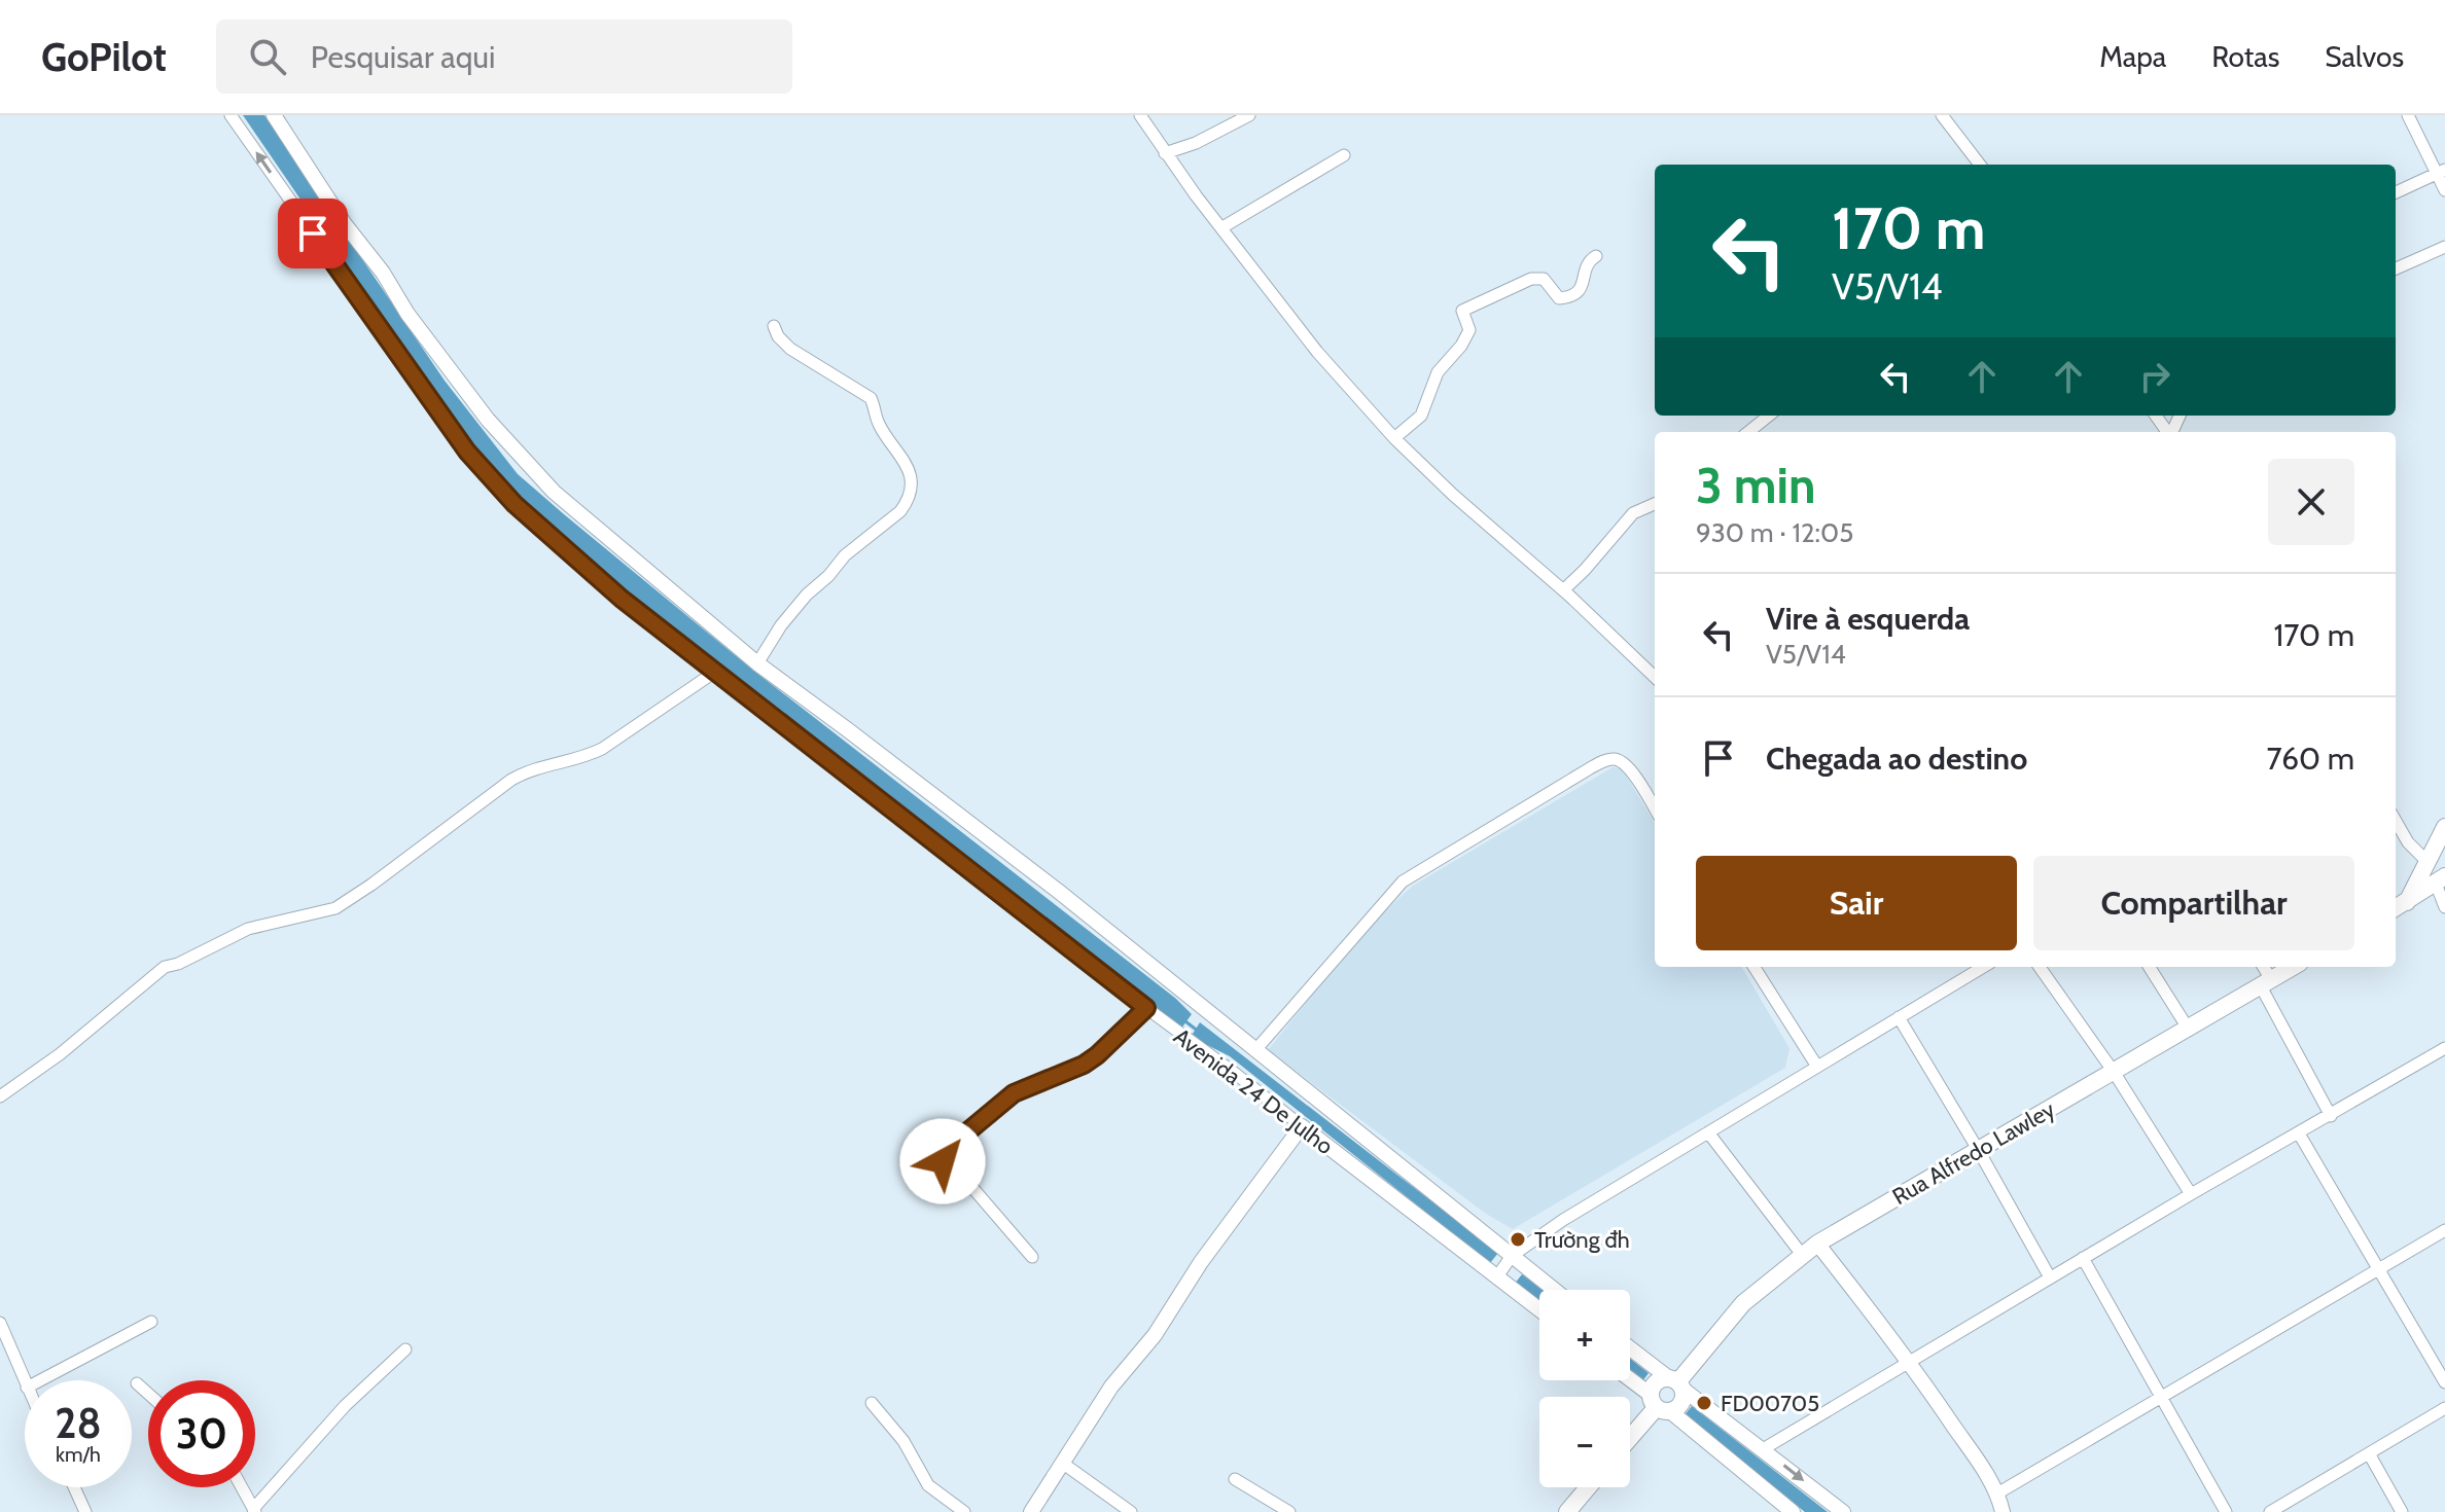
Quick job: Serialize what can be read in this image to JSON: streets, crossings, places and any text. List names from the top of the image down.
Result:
{
  "streets": {
    "main road": ["Rua Alfredo Lawley"],
    "street": ["Avenida 24 De Julho"]
  },
  "places": ["Trường đh", "FD00705"],
  "page": {
    "header": "GoPilot",
    "search": "Pesquisar aqui",
    "nav": ["Mapa", "Rotas", "Salvos"],
    "turn": ["170 m", "V5/V14"],
    "heading": ["3 min", "930 m · 12:05"],
    "list": [
      {
        "name": "Vire à esquerda",
        "note": "V5/V14",
        "value": "170 m"
      },
      {
        "name": "Chegada ao destino",
        "value": "760 m"
      }
    ],
    "buttons": ["Sair", "Compartilhar"],
    "map_buttons": ["+", "−"],
    "speed": "28 km/h",
    "limit": "30"
  }
}
